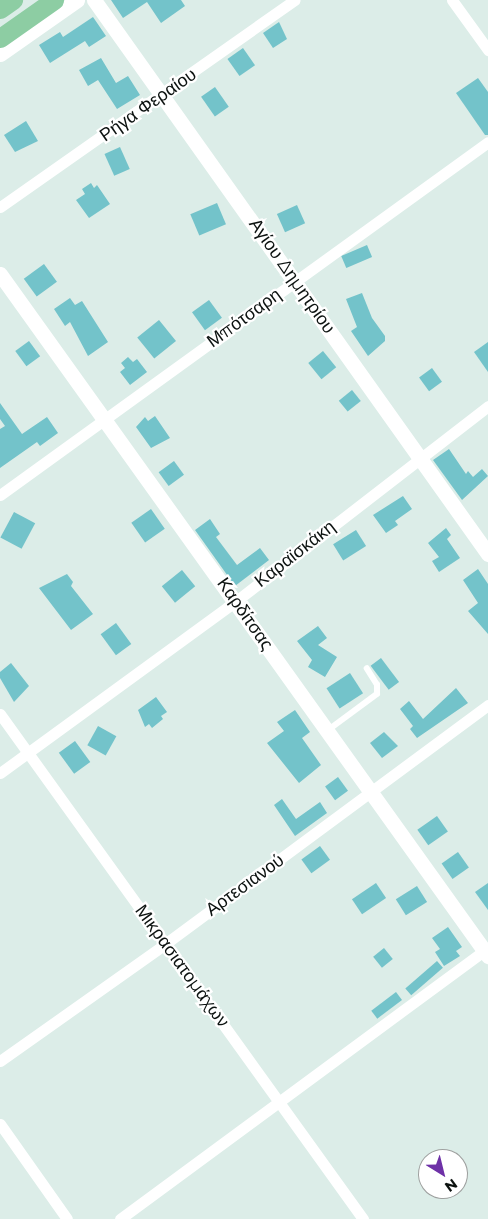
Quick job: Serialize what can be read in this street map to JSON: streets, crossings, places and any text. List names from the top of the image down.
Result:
{
  "streets": {
    "street": [
      "Ρήγα Φεραίου",
      "Αγίου Δημητρίου",
      "Μπότσαρη",
      "Καραϊσκάκη",
      "Καρδίτσας",
      "Αρτεσιανού",
      "Μικρασιατομάχων"
    ]
  },
  "crossings": [
    ["Ρήγα Φεραίου", "Αγίου Δημητρίου"],
    ["Αγίου Δημητρίου", "Μπότσαρη"],
    ["Αγίου Δημητρίου", "Καραϊσκάκη"],
    ["Μπότσαρη", "Καρδίτσας"],
    ["Καραϊσκάκη", "Καρδίτσας"],
    ["Καραϊσκάκη", "Μικρασιατομάχων"],
    ["Καρδίτσας", "Αρτεσιανού"],
    ["Αρτεσιανού", "Μικρασιατομάχων"]
  ],
  "north": "bottom right"
}
